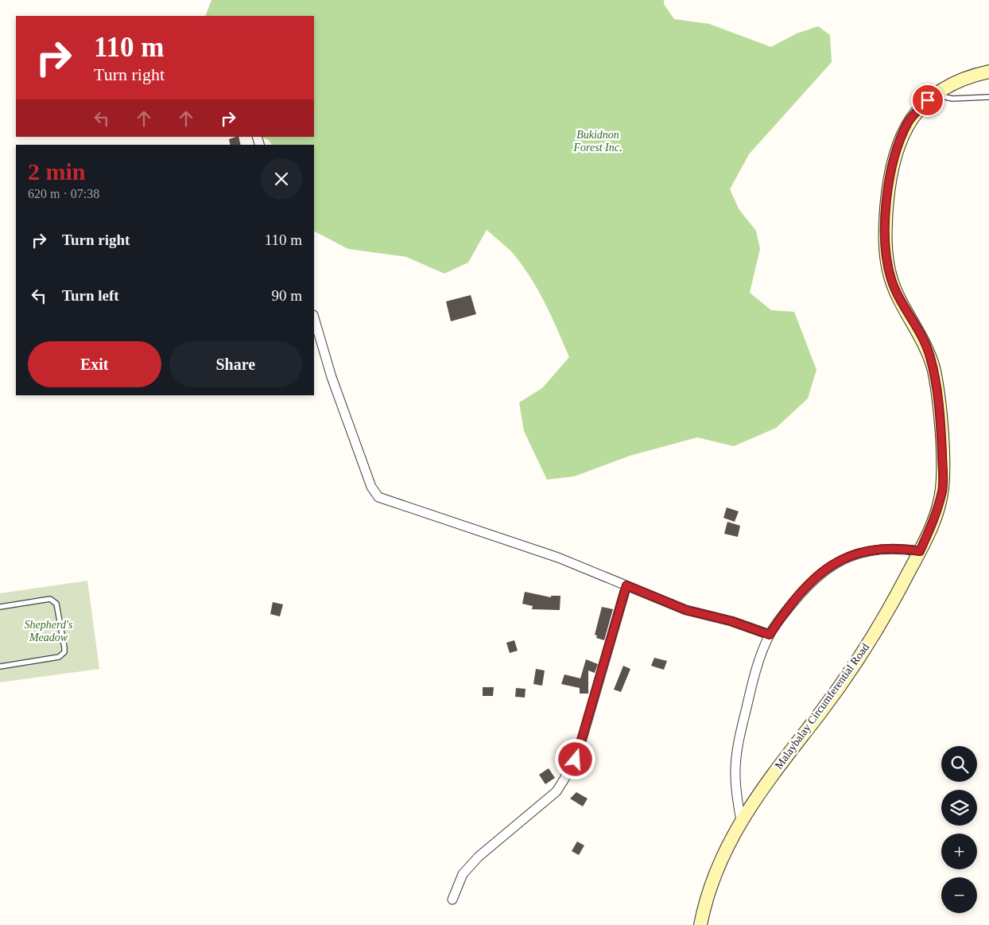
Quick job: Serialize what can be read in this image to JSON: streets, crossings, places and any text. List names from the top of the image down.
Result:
{
  "streets": {
    "main road": ["Malaybalay Circumferential Road"]
  },
  "parks": ["Bukidnon Forest Inc.", "Shepherd's Meadow"],
  "page": {
    "turn": ["110 m", "Turn right"],
    "heading": ["2 min", "620 m · 07:38"],
    "list": [
      {
        "name": "Turn right",
        "value": "110 m"
      },
      {
        "name": "Turn left",
        "value": "90 m"
      }
    ],
    "buttons": ["Exit", "Share"],
    "map_buttons": ["+", "−"]
  }
}
